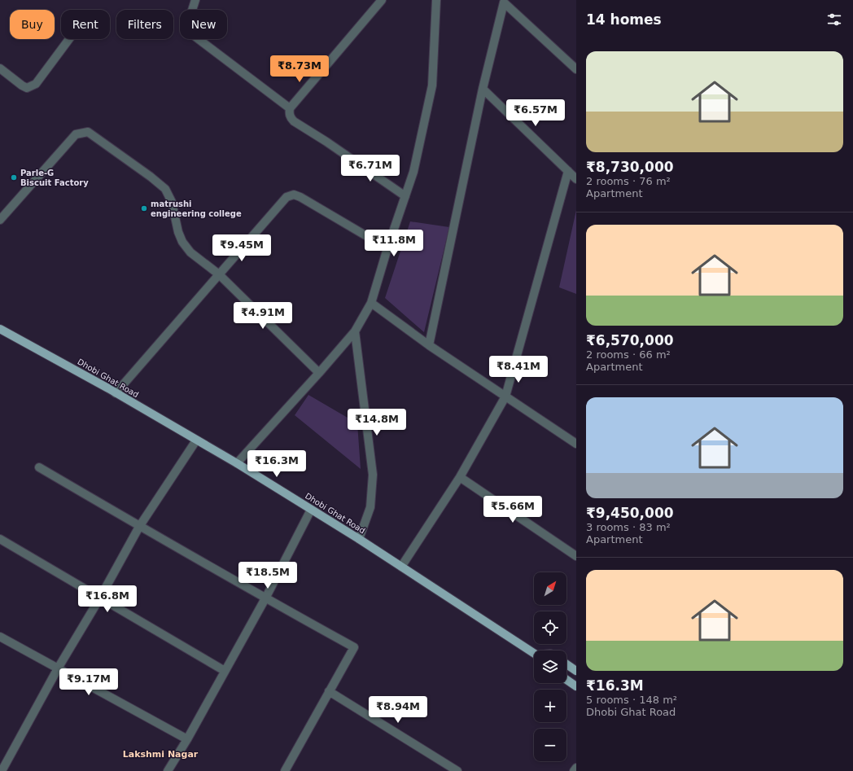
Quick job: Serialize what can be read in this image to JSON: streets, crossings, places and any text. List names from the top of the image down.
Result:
{
  "streets": {
    "main road": ["Dhobi Ghat Road"]
  },
  "districts": ["Lakshmi Nagar"],
  "places": ["Parle-G Biscuit Factory", "matrushi engineering college"],
  "north": "top right",
  "page": {
    "heading": "14 homes",
    "chip": [
      "Buy",
      "Rent",
      "Filters",
      "New"
    ],
    "list": [
      {
        "name": "₹8,730,000",
        "note": "2 rooms · 76 m² · Apartment"
      },
      {
        "name": "₹6,570,000",
        "note": "2 rooms · 66 m² · Apartment"
      },
      {
        "name": "₹9,450,000",
        "note": "3 rooms · 83 m² · Apartment"
      },
      {
        "name": "₹16.3M",
        "note": "5 rooms · 148 m² · Dhobi Ghat Road"
      }
    ],
    "price": [
      "₹8.73M",
      "₹6.57M",
      "₹6.71M",
      "₹11.8M",
      "₹9.45M",
      "₹4.91M",
      "₹8.41M",
      "₹14.8M",
      "₹16.3M",
      "₹5.66M",
      "₹18.5M",
      "₹16.8M",
      "₹9.17M",
      "₹8.94M"
    ],
    "map_buttons": ["+", "−"]
  }
}
